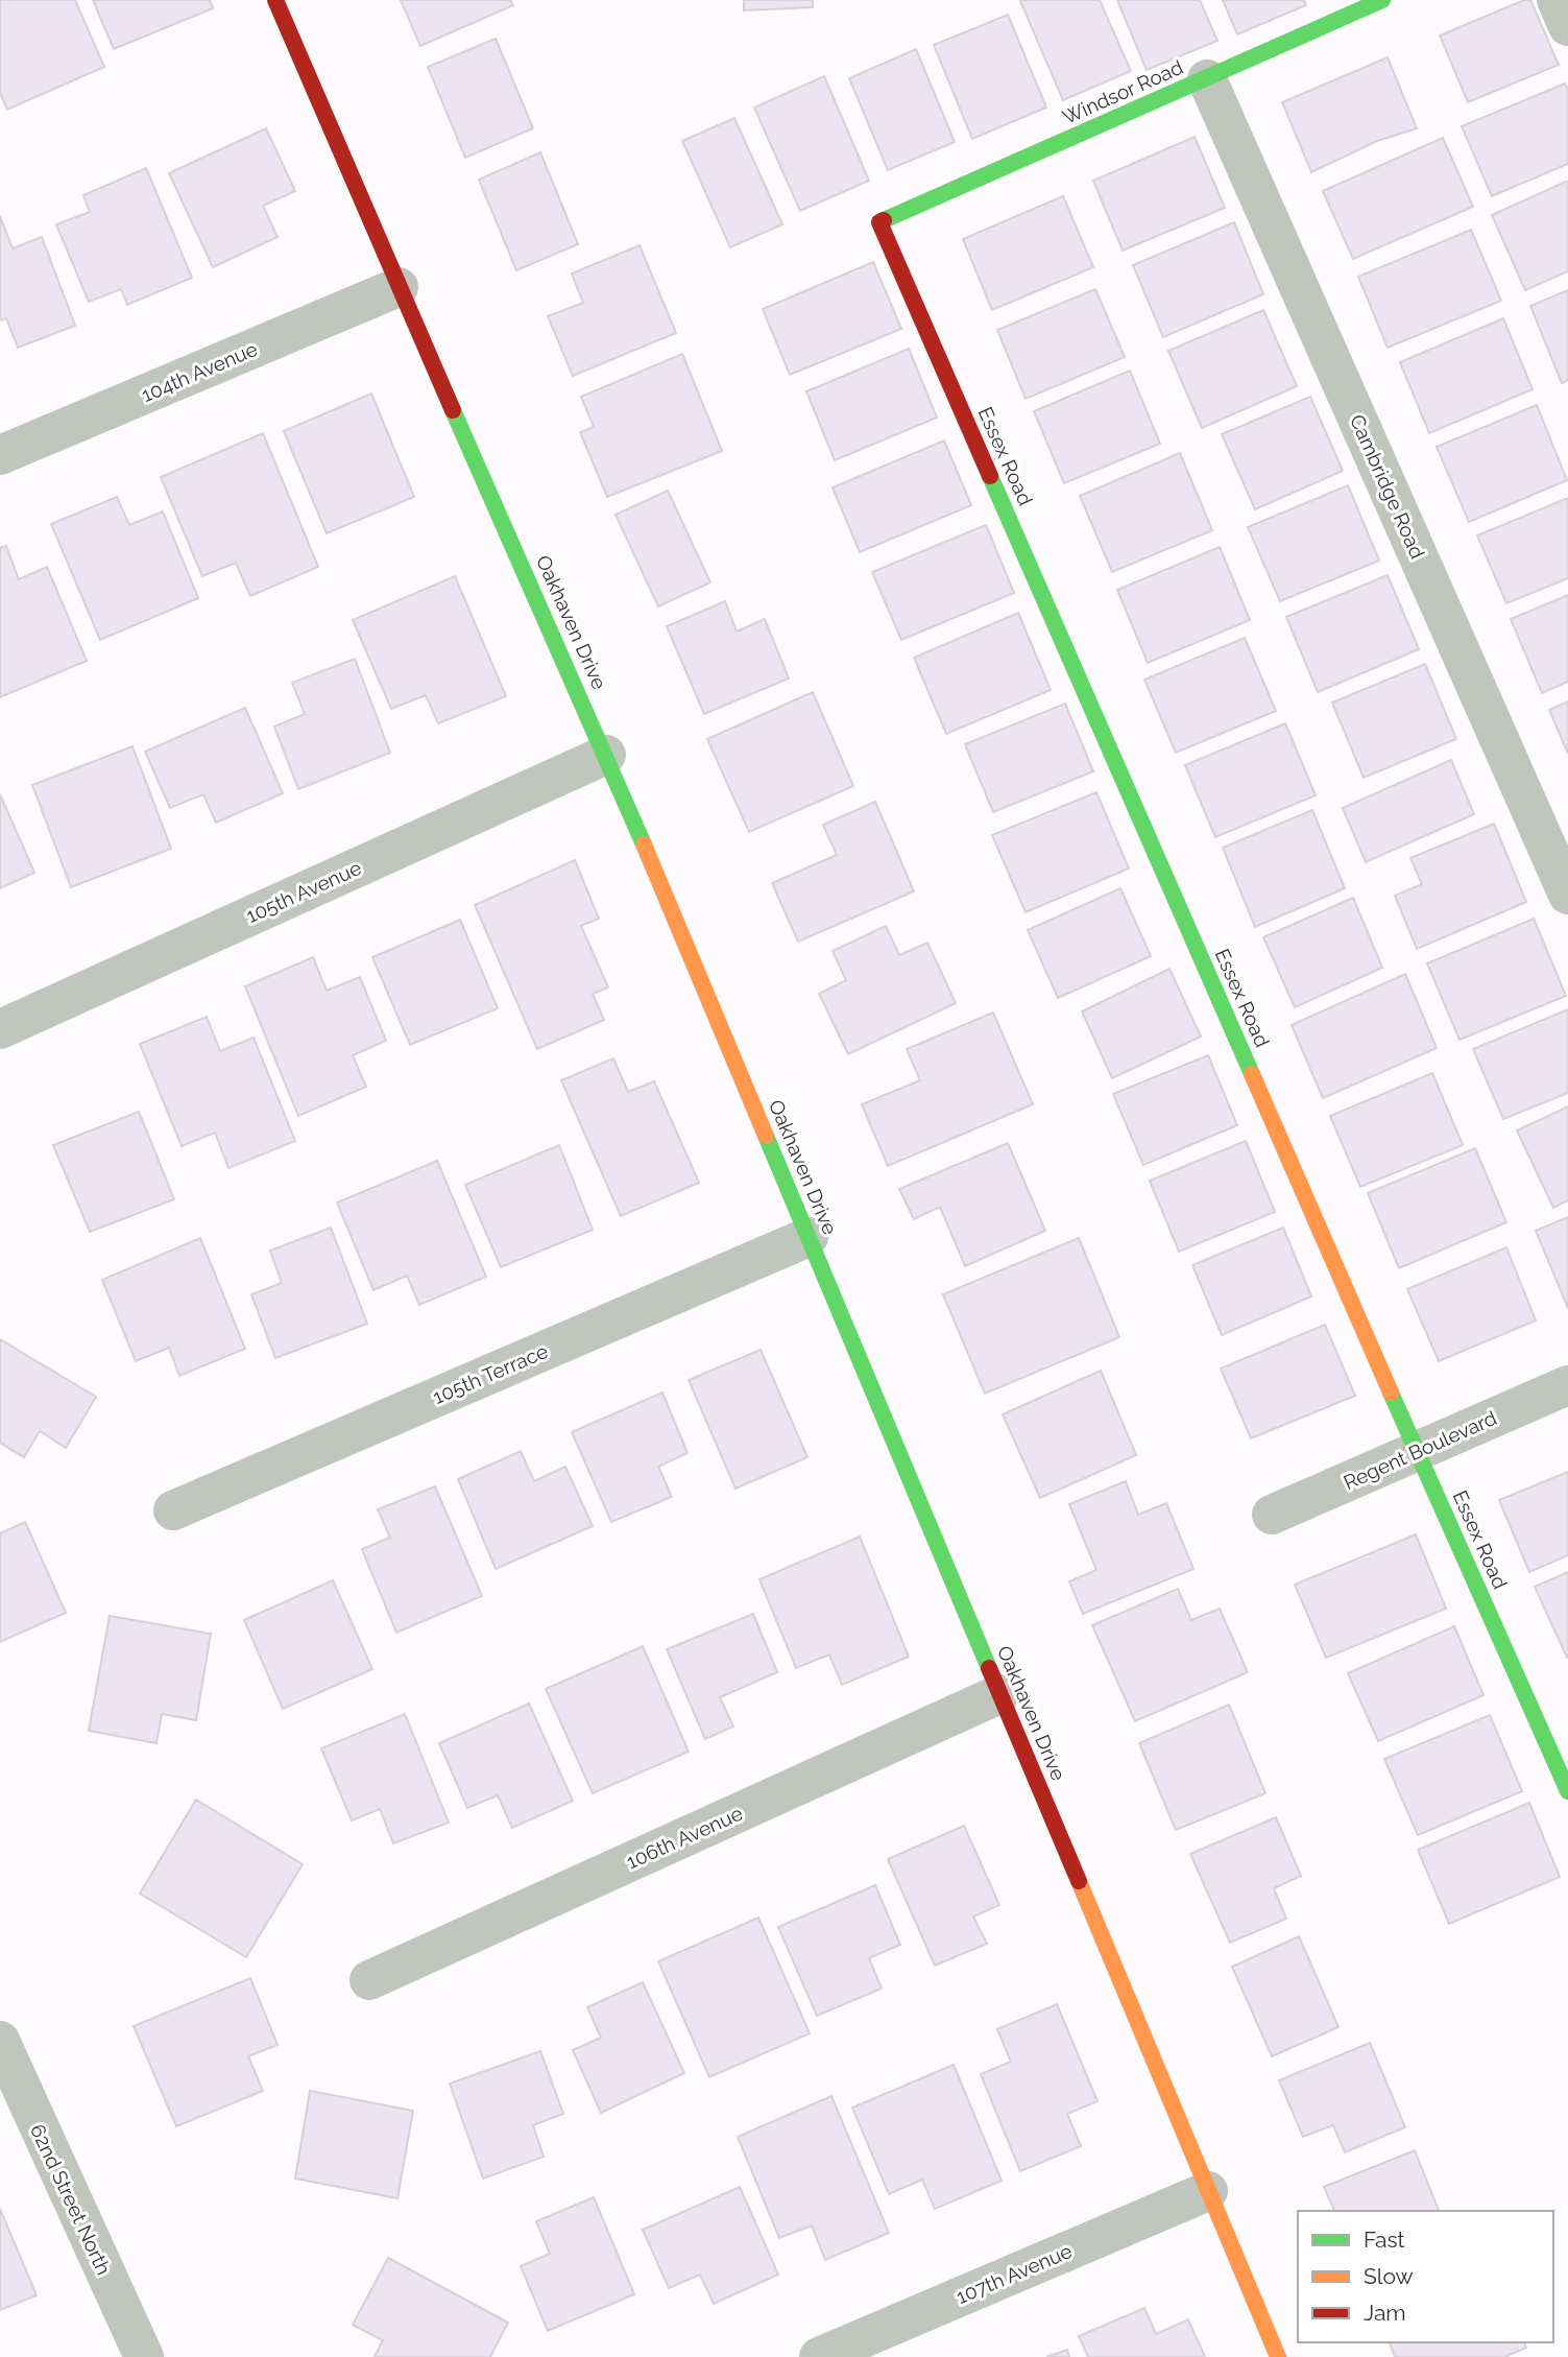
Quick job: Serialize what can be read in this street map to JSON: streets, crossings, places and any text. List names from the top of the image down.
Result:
{
  "streets": {
    "street": [
      "Windsor Road",
      "104th Avenue",
      "Essex Road",
      "Cambridge Road",
      "Oakhaven Drive",
      "105th Avenue",
      "105th Terrace",
      "Regent Boulevard",
      "106th Avenue",
      "62nd Street North",
      "107th Avenue"
    ]
  },
  "crossings": [
    ["Windsor Road", "Essex Road"],
    ["Windsor Road", "Cambridge Road"],
    ["104th Avenue", "Oakhaven Drive"],
    ["Essex Road", "Regent Boulevard"],
    ["Oakhaven Drive", "105th Avenue"],
    ["Oakhaven Drive", "105th Terrace"],
    ["Oakhaven Drive", "106th Avenue"],
    ["Oakhaven Drive", "107th Avenue"]
  ],
  "legend": ["Fast", "Slow", "Jam"]
}
